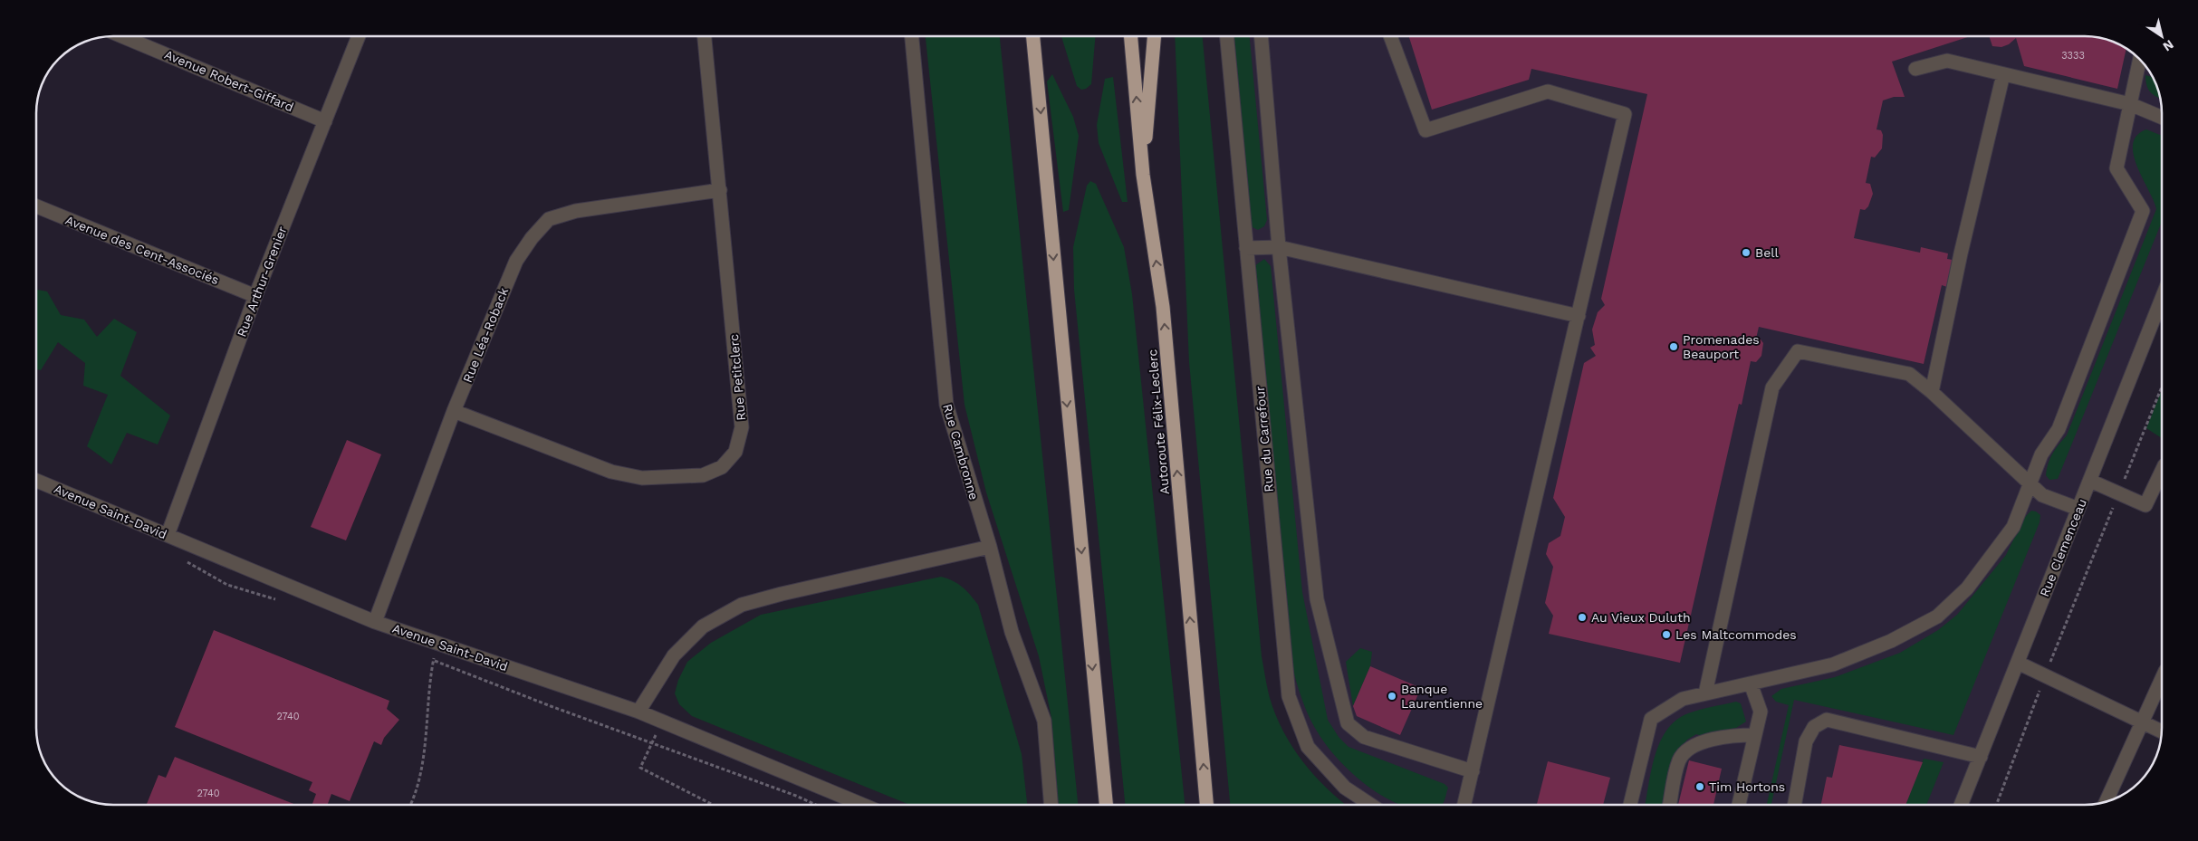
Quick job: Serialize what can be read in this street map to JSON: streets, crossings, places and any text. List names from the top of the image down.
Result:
{
  "streets": {
    "highway": ["Autoroute Félix-Leclerc"],
    "street": [
      "Avenue Robert-Giffard",
      "Avenue des Cent-Associés",
      "Rue Arthur-Grenier",
      "Rue Léa-Roback",
      "Rue Petitclerc",
      "Rue du Carrefour",
      "Rue Cambronne",
      "Avenue Saint-David",
      "Rue Clemenceau"
    ]
  },
  "crossings": [
    ["Avenue Robert-Giffard", "Rue Arthur-Grenier"],
    ["Avenue des Cent-Associés", "Rue Arthur-Grenier"],
    ["Rue Arthur-Grenier", "Avenue Saint-David"],
    ["Rue Léa-Roback", "Rue Petitclerc"],
    ["Rue Léa-Roback", "Avenue Saint-David"]
  ],
  "places": [
    "Bell",
    "Promenades Beauport",
    "Au Vieux Duluth",
    "Les Maltcommodes",
    "Banque Laurentienne",
    "Tim Hortons"
  ],
  "house_numbers": ["3333", "2740", "2740"],
  "north": "bottom right"
}
